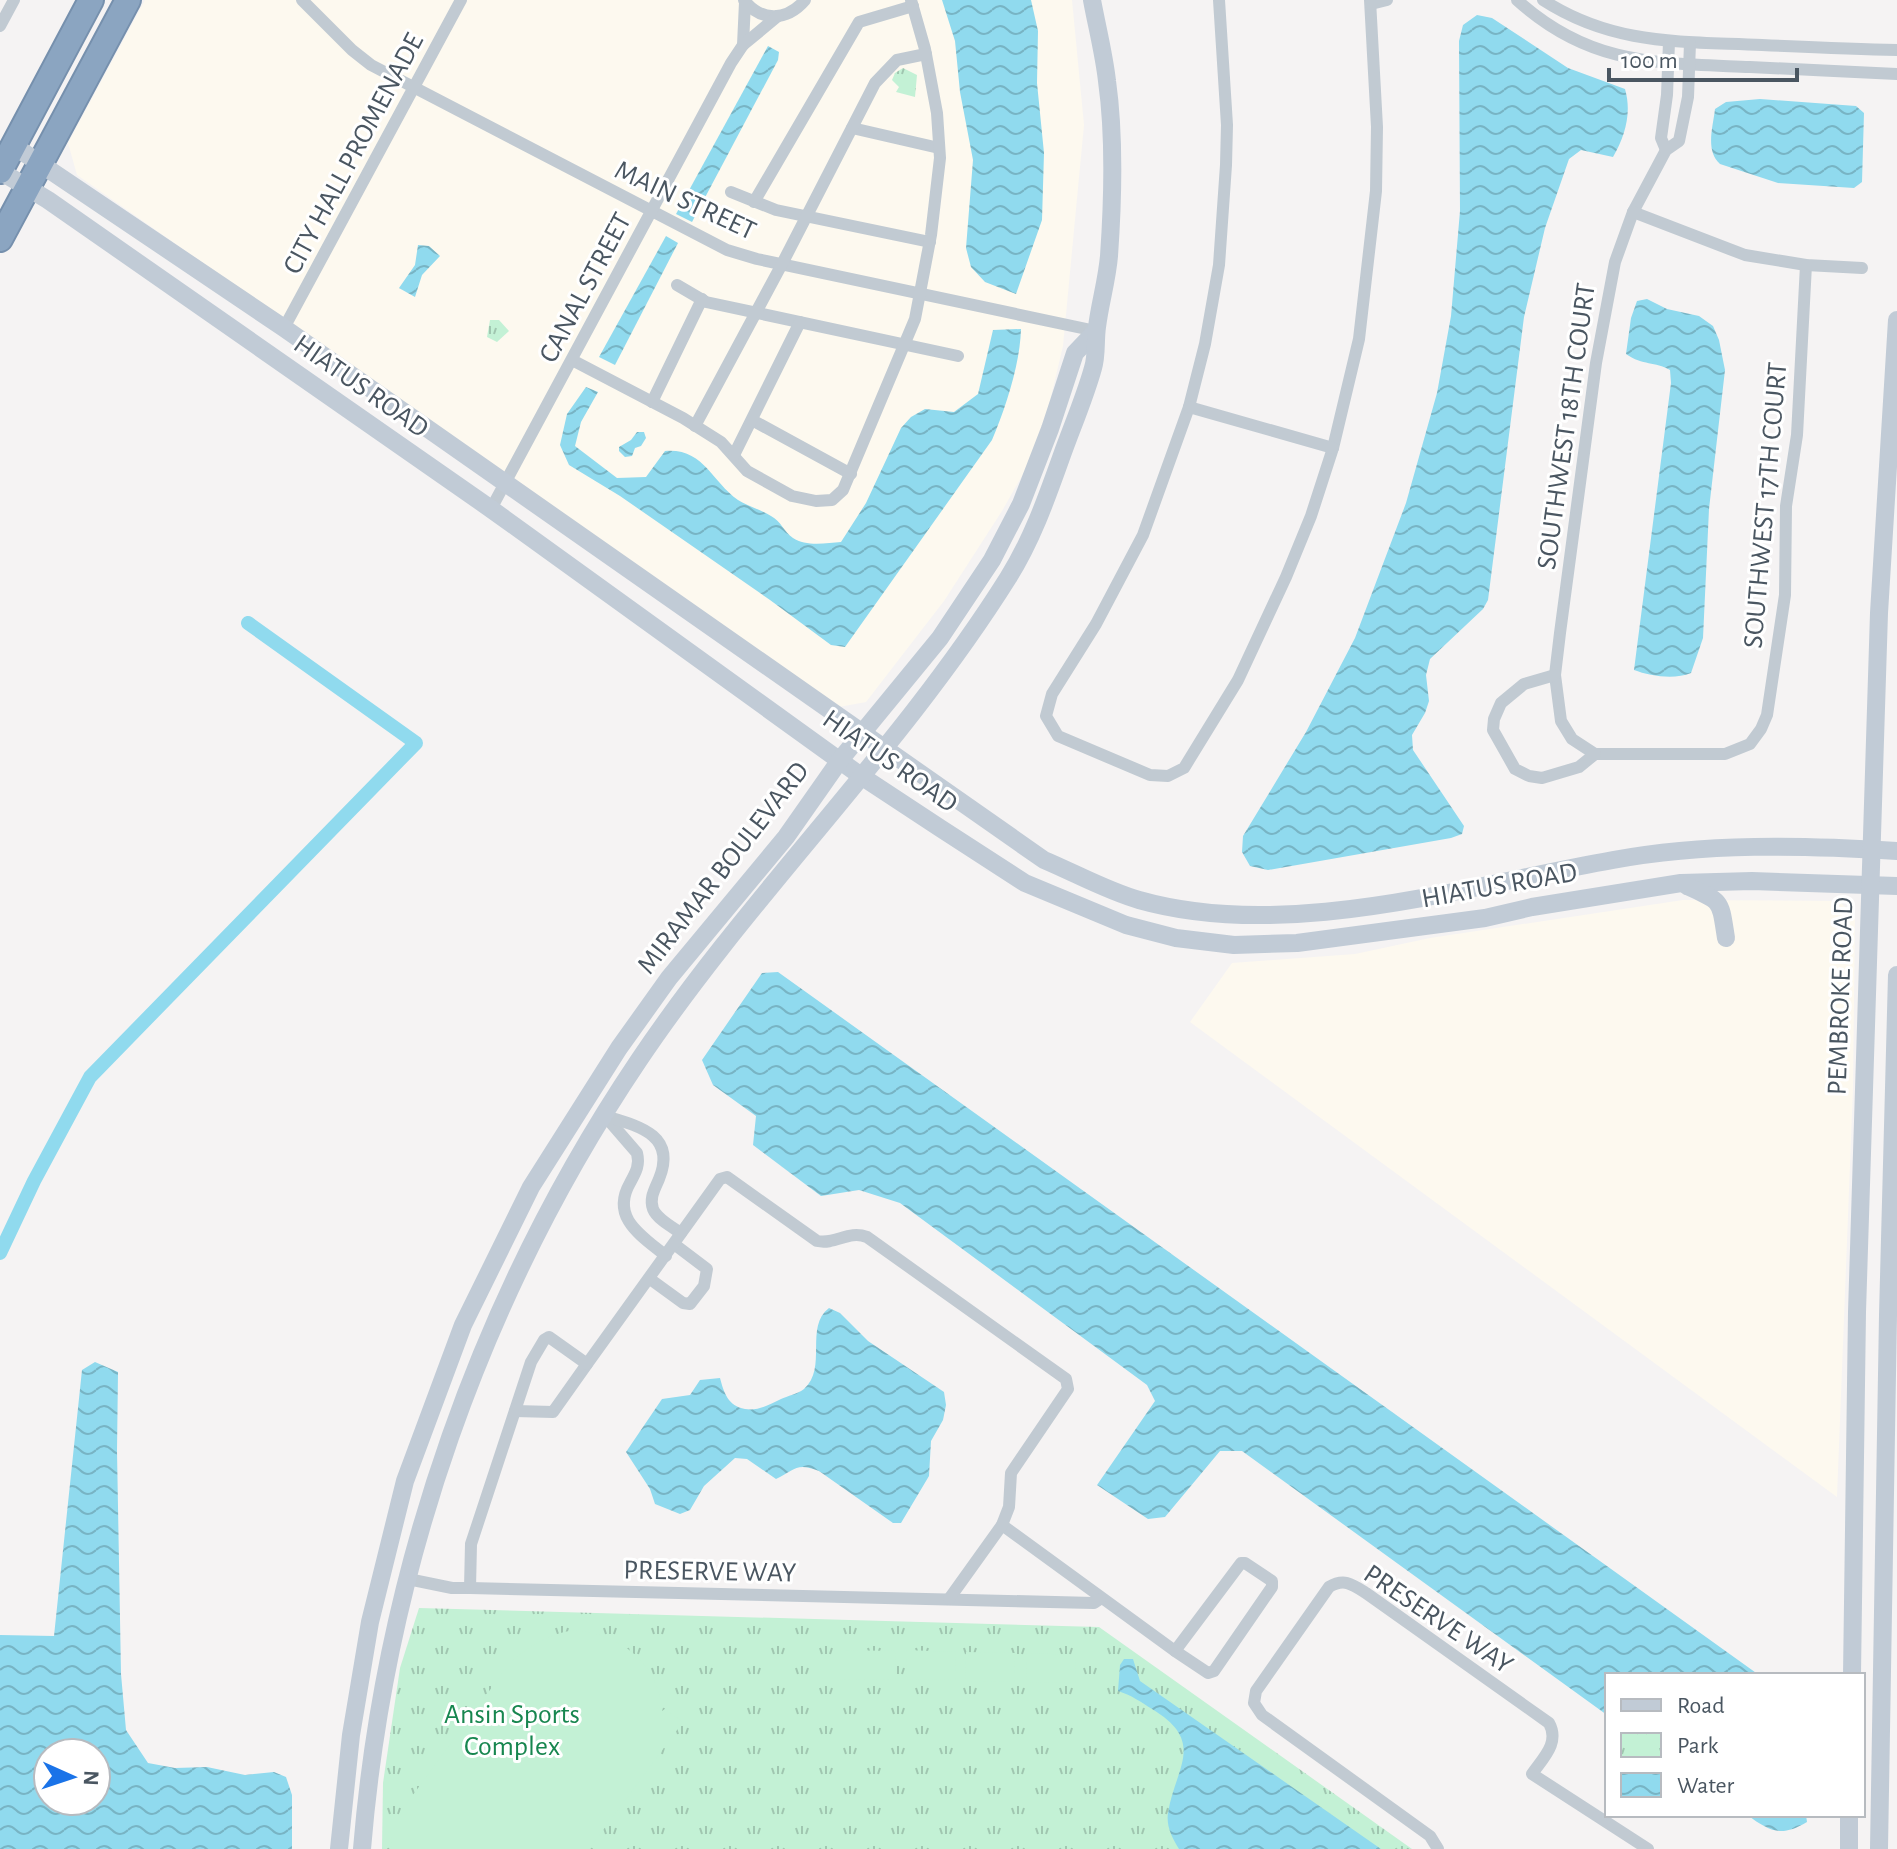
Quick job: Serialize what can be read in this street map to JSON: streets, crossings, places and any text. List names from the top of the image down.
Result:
{
  "streets": {
    "main road": ["HIATUS ROAD", "MIRAMAR BOULEVARD", "PEMBROKE ROAD"],
    "street": [
      "CITY HALL PROMENADE",
      "MAIN STREET",
      "CANAL STREET",
      "SOUTHWEST 18TH COURT",
      "SOUTHWEST 17TH COURT",
      "PRESERVE WAY"
    ]
  },
  "crossings": [
    ["CITY HALL PROMENADE", "MAIN STREET"],
    ["CITY HALL PROMENADE", "HIATUS ROAD"],
    ["MAIN STREET", "CANAL STREET"],
    ["MAIN STREET", "MIRAMAR BOULEVARD"],
    ["CANAL STREET", "HIATUS ROAD"],
    ["HIATUS ROAD", "MIRAMAR BOULEVARD"],
    ["HIATUS ROAD", "PEMBROKE ROAD"],
    ["SOUTHWEST 18TH COURT", "SOUTHWEST 17TH COURT"],
    ["MIRAMAR BOULEVARD", "PRESERVE WAY"]
  ],
  "parks": ["Ansin Sports Complex"],
  "legend": ["Road", "Park", "Water"],
  "scale_bar": "100 m",
  "north": "right"
}
